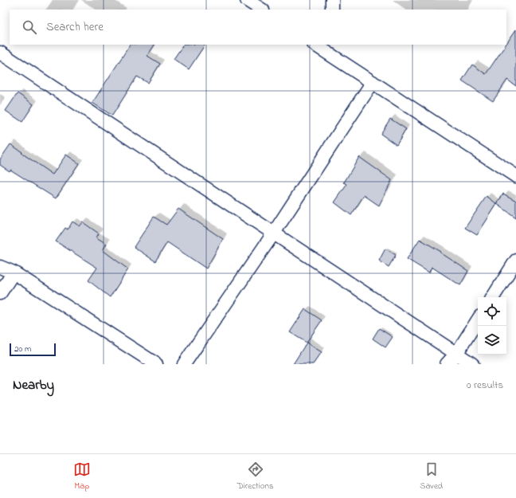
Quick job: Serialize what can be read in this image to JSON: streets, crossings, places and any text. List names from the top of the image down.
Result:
{
  "scale_bar": "20 m",
  "page": {
    "search": "Search here",
    "scale": "20 m",
    "heading": ["Nearby", "0 results"],
    "nav": ["Map", "Directions", "Saved"]
  }
}
